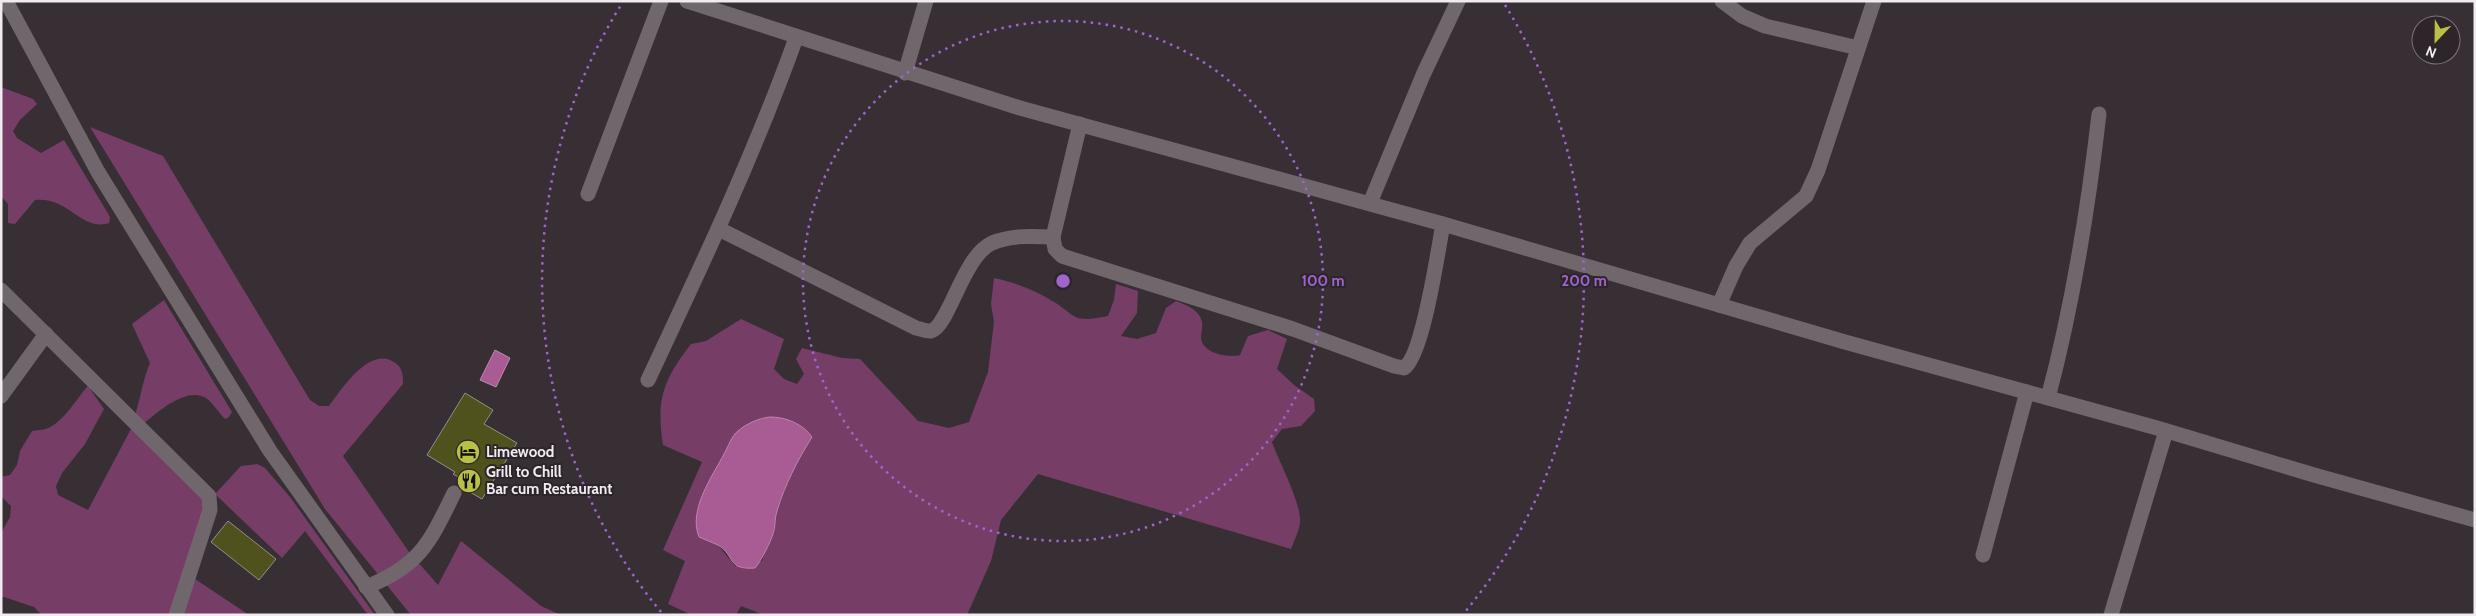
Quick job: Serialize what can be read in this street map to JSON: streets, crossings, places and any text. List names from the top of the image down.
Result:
{
  "places": {
    "hotel": ["Limewood"],
    "restaurant": ["Grill to Chill Bar cum Restaurant"]
  },
  "north": "bottom",
  "rings": ["100 m", "200 m"]
}
